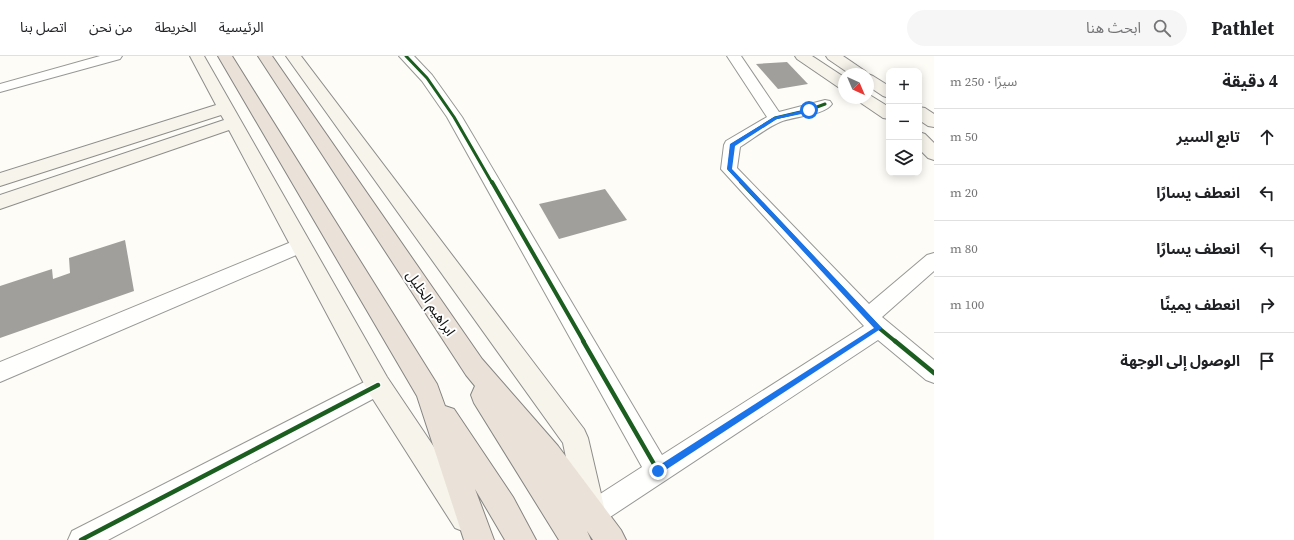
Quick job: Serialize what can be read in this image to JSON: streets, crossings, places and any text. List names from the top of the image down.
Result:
{
  "streets": {
    "highway": ["ابراهيم الخليل"]
  },
  "north": "bottom right",
  "page": {
    "header": "Pathlet",
    "search": "ابحث هنا",
    "nav": [
      "الرئيسية",
      "الخريطة",
      "من نحن",
      "اتصل بنا"
    ],
    "heading": ["4 دقيقة", "سيرًا · 250 m"],
    "map_buttons": ["+", "−"],
    "list": [
      ["تابع السير", "50 m"],
      ["انعطف يسارًا", "20 m"],
      ["انعطف يسارًا", "80 m"],
      ["انعطف يمينًا", "100 m"],
      "الوصول إلى الوجهة"
    ]
  }
}
